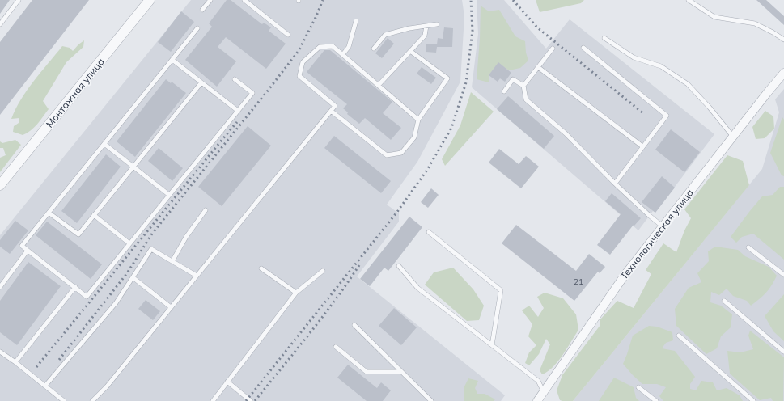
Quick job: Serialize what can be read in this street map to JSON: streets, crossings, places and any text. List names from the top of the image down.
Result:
{
  "streets": {
    "street": ["Монтажная улица", "Технологическая улица"]
  },
  "house_numbers": ["21"]
}
